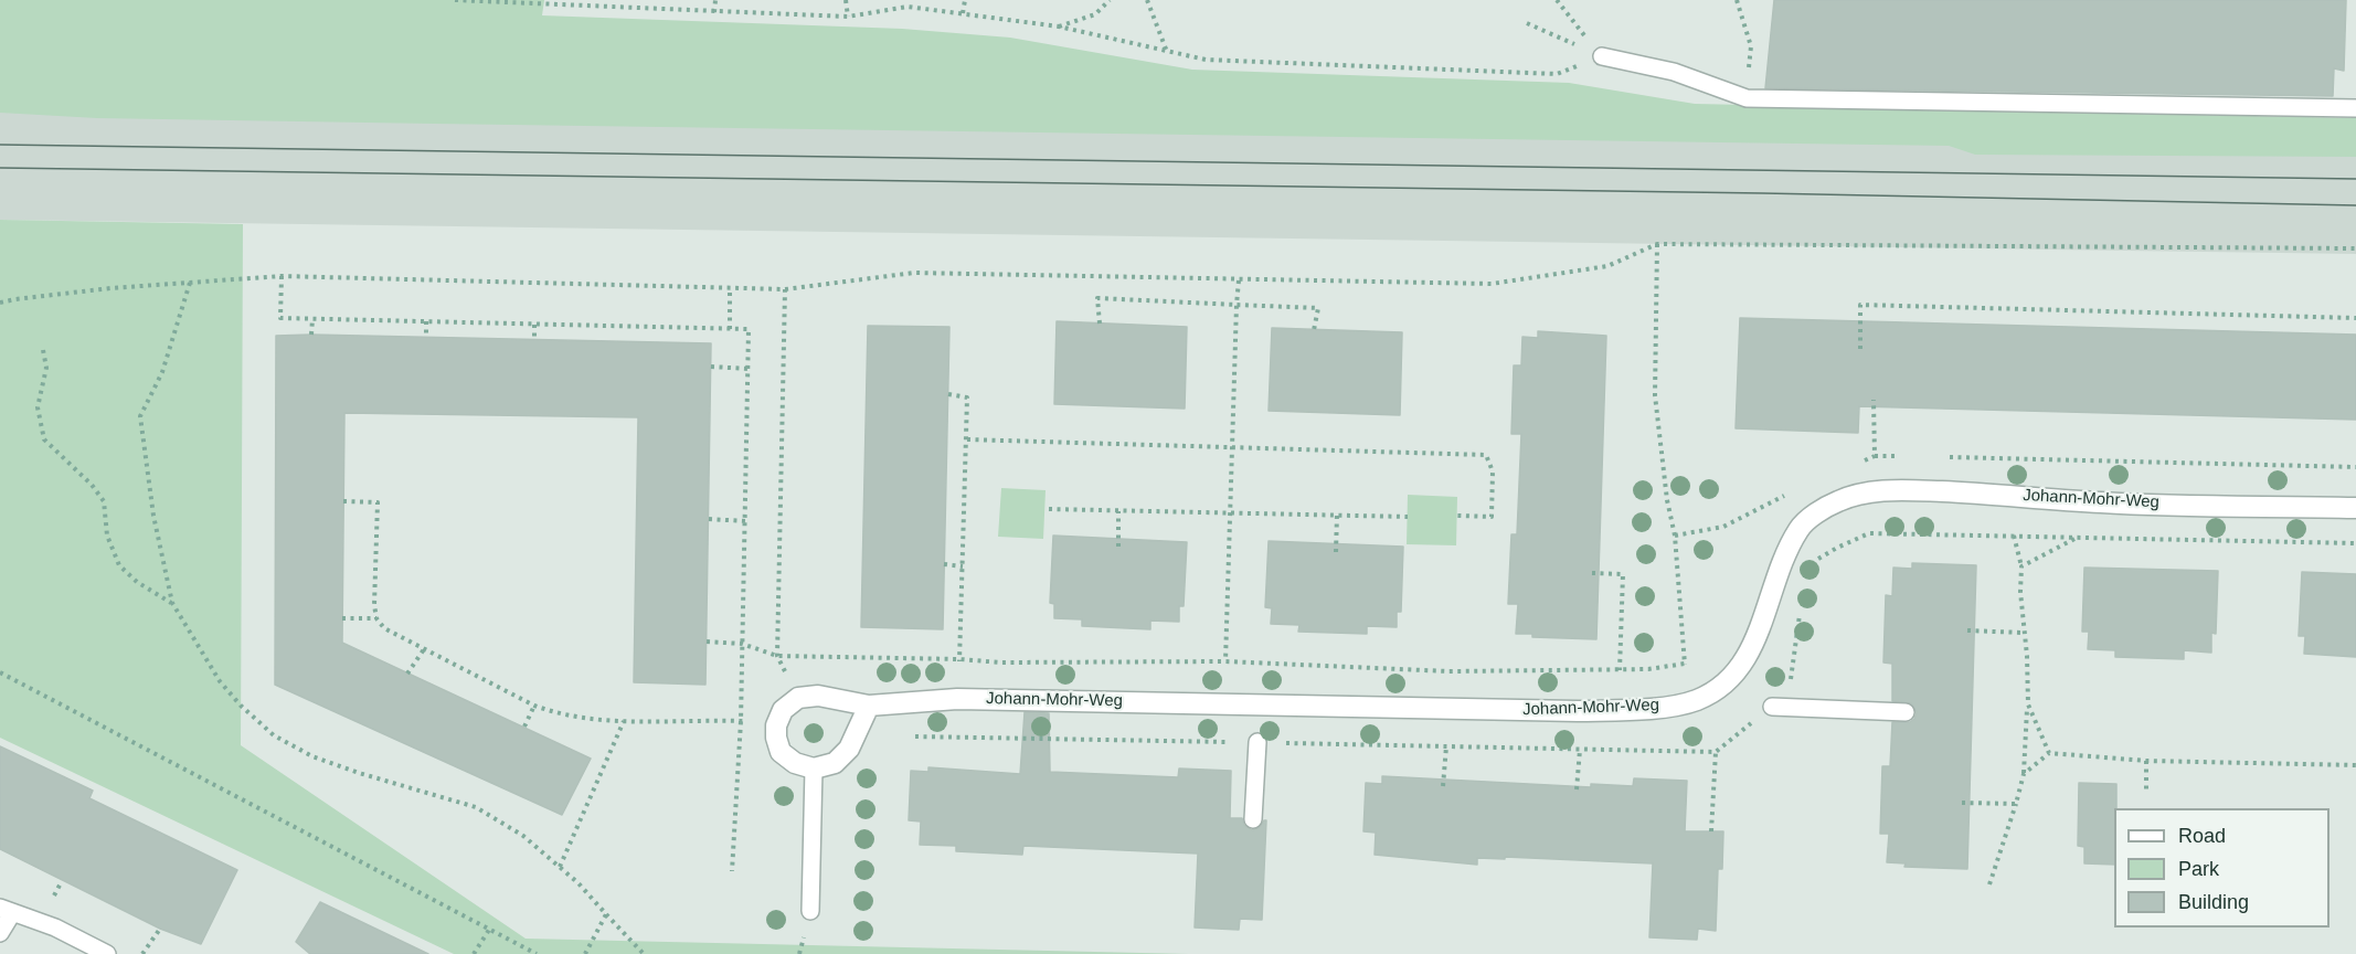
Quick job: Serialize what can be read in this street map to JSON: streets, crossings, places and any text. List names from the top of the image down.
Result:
{
  "streets": {
    "street": ["Johann-Mohr-Weg"]
  },
  "legend": ["Road", "Park", "Building"]
}
